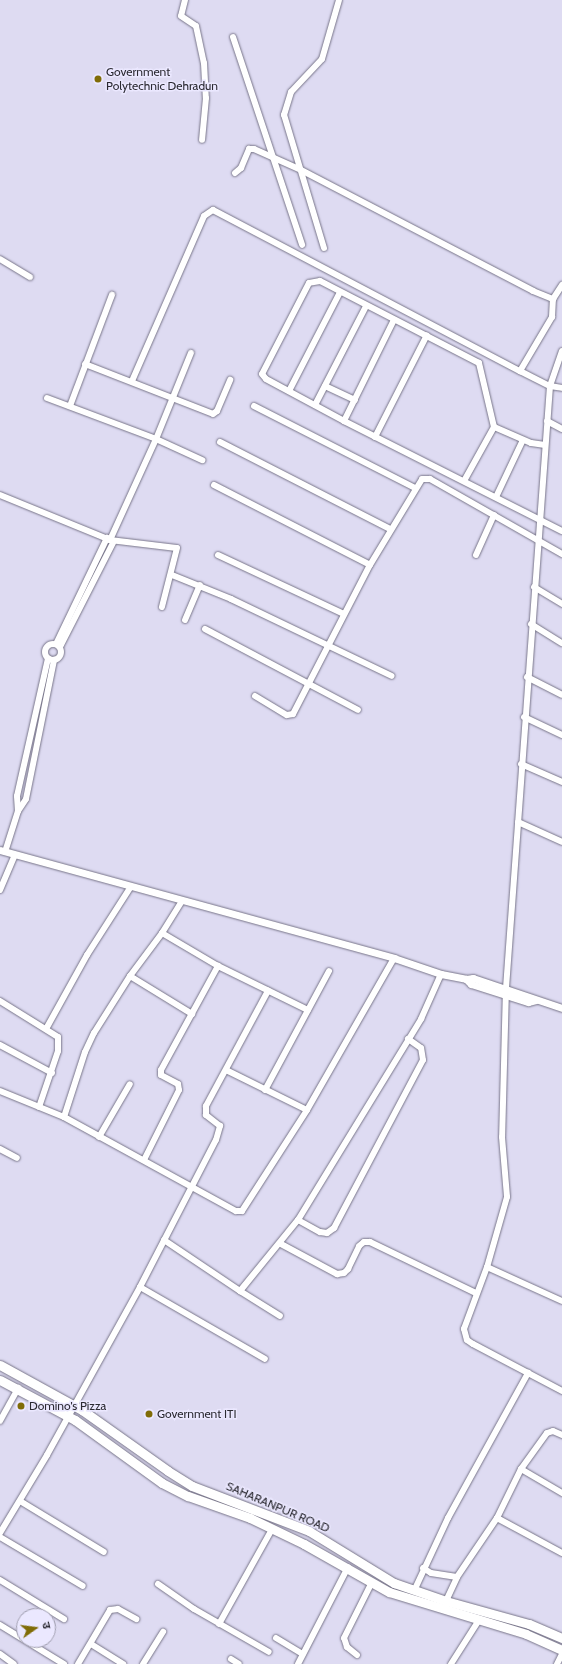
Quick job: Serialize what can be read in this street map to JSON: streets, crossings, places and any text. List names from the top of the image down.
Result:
{
  "streets": {
    "main road": ["SAHARANPUR ROAD"]
  },
  "places": ["Government Polytechnic Dehradun", "Domino's Pizza", "Government ITI"],
  "north": "right"
}
